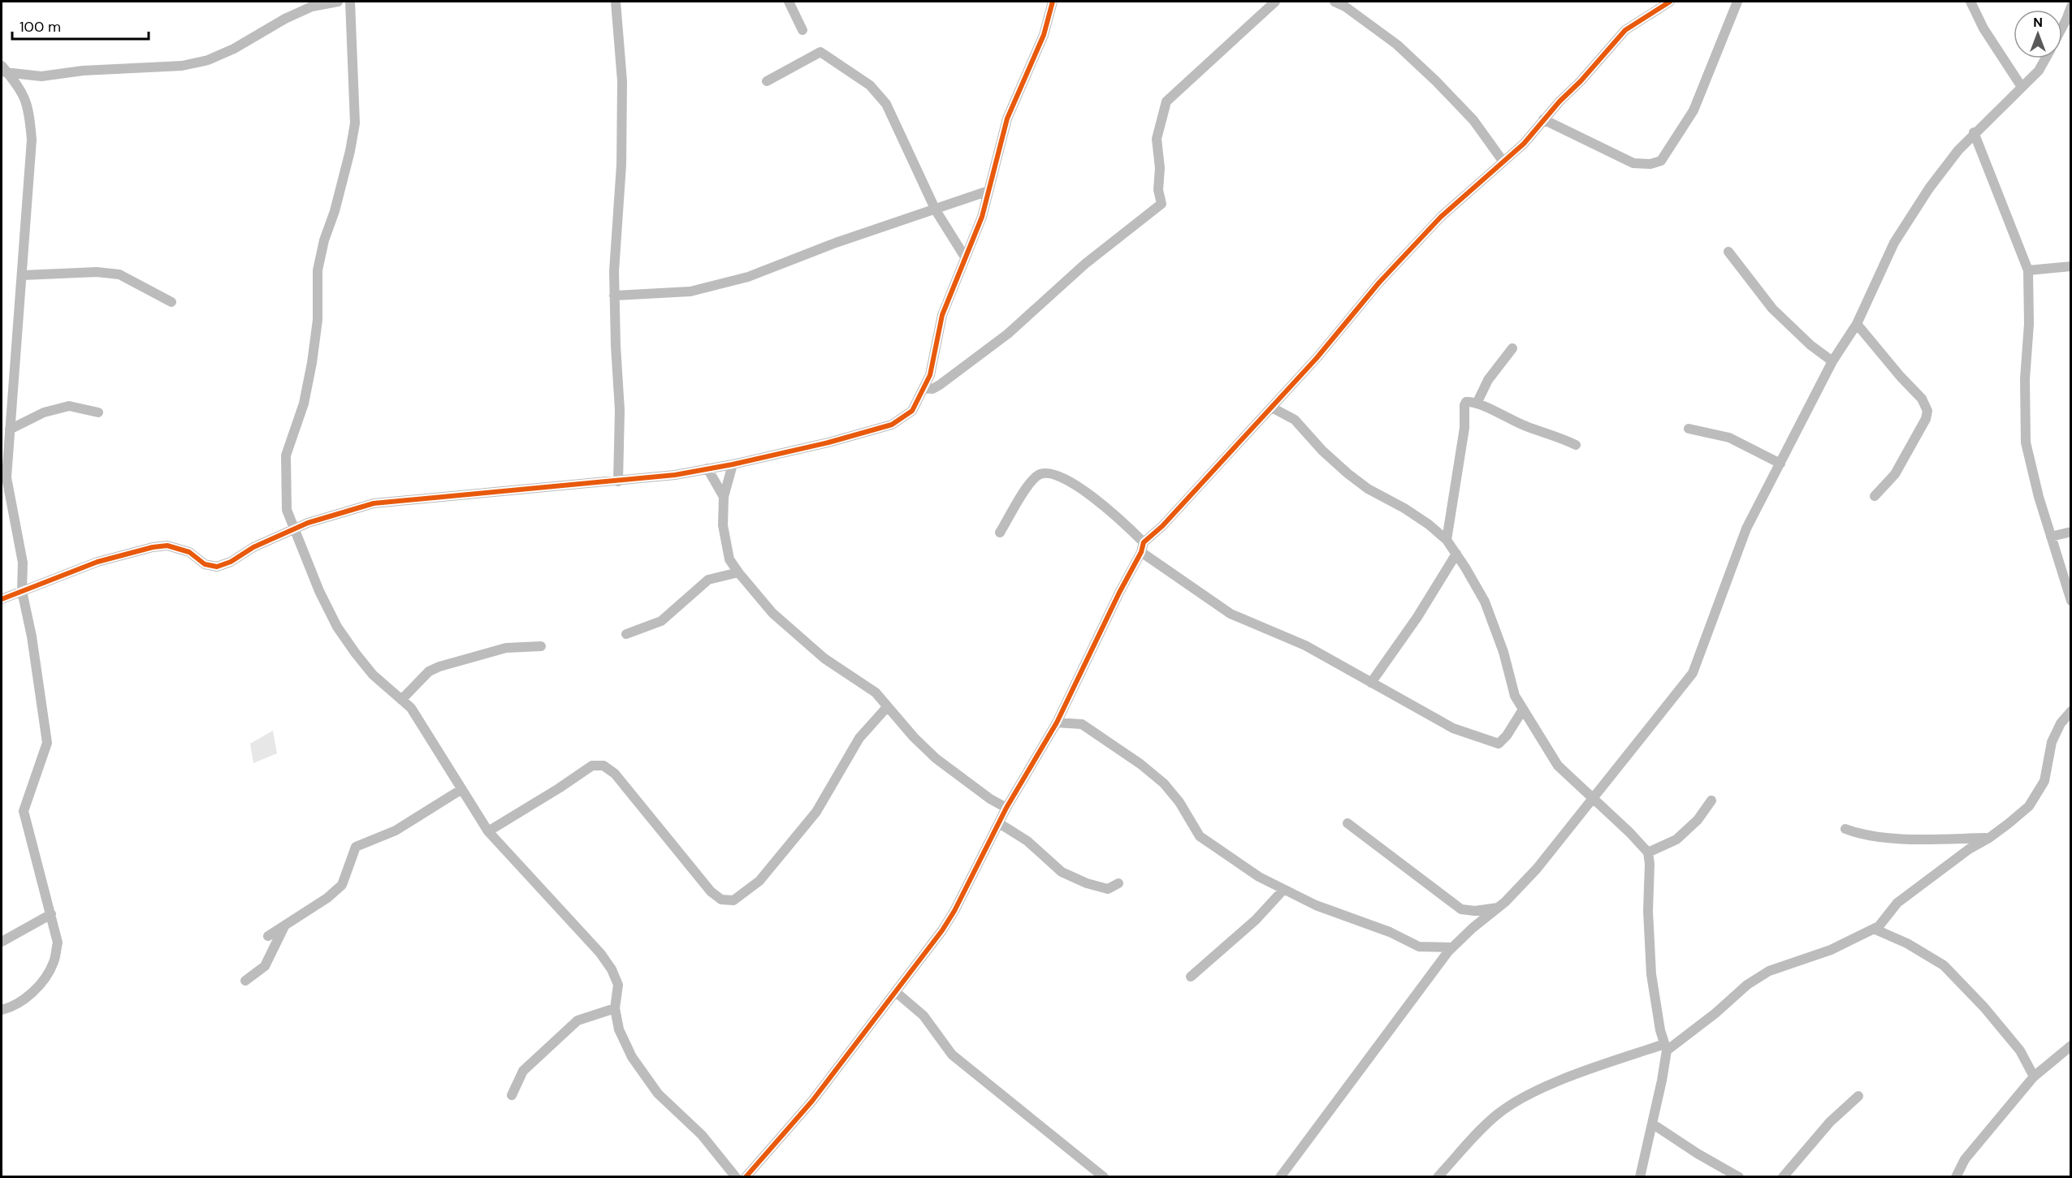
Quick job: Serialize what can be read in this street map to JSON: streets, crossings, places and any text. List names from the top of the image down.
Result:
{
  "scale_bar": "100 m",
  "north": "top"
}
